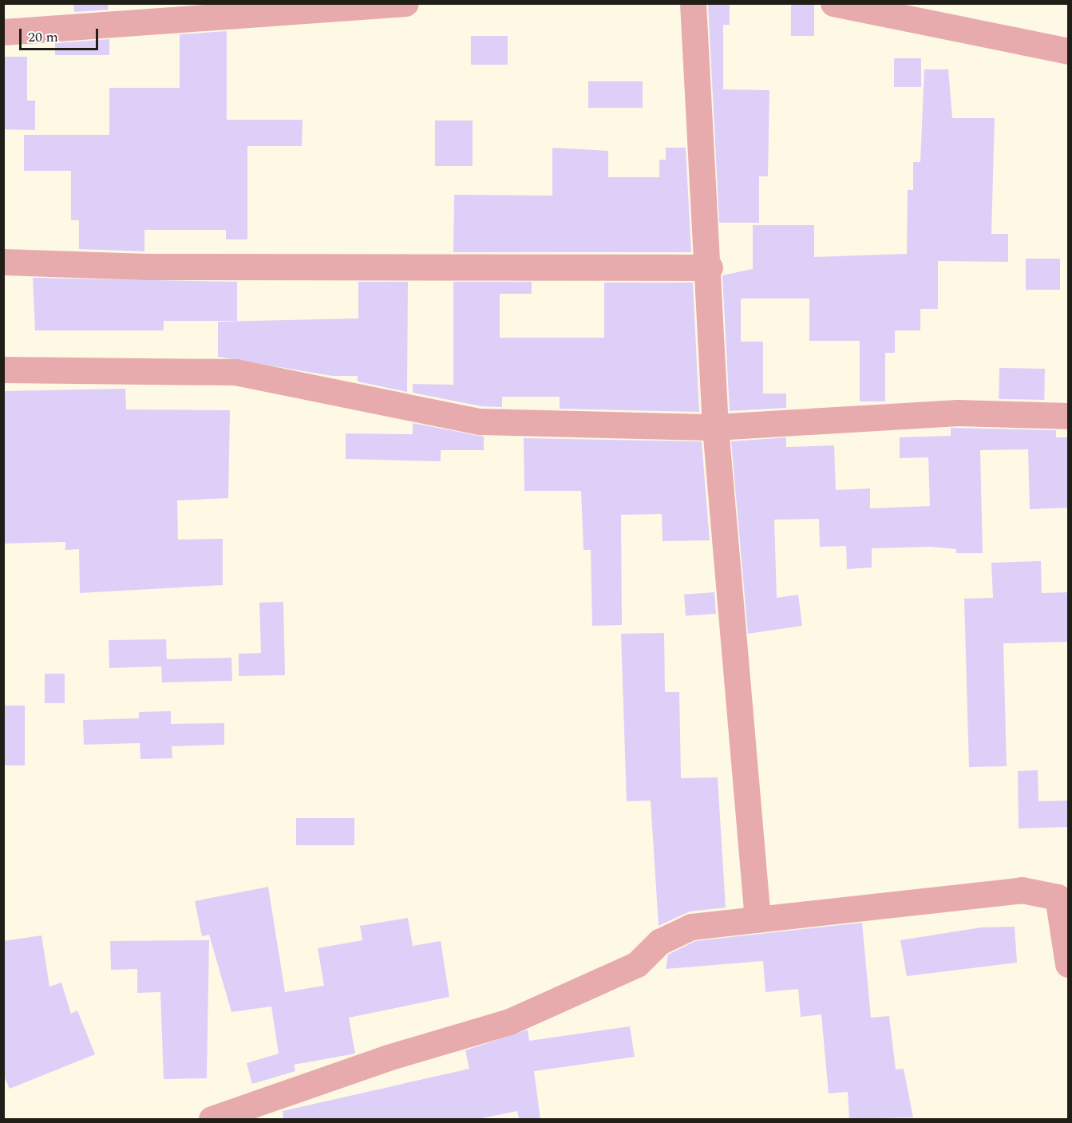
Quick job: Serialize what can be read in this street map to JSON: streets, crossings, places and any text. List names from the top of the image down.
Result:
{
  "scale_bar": "20 m"
}
